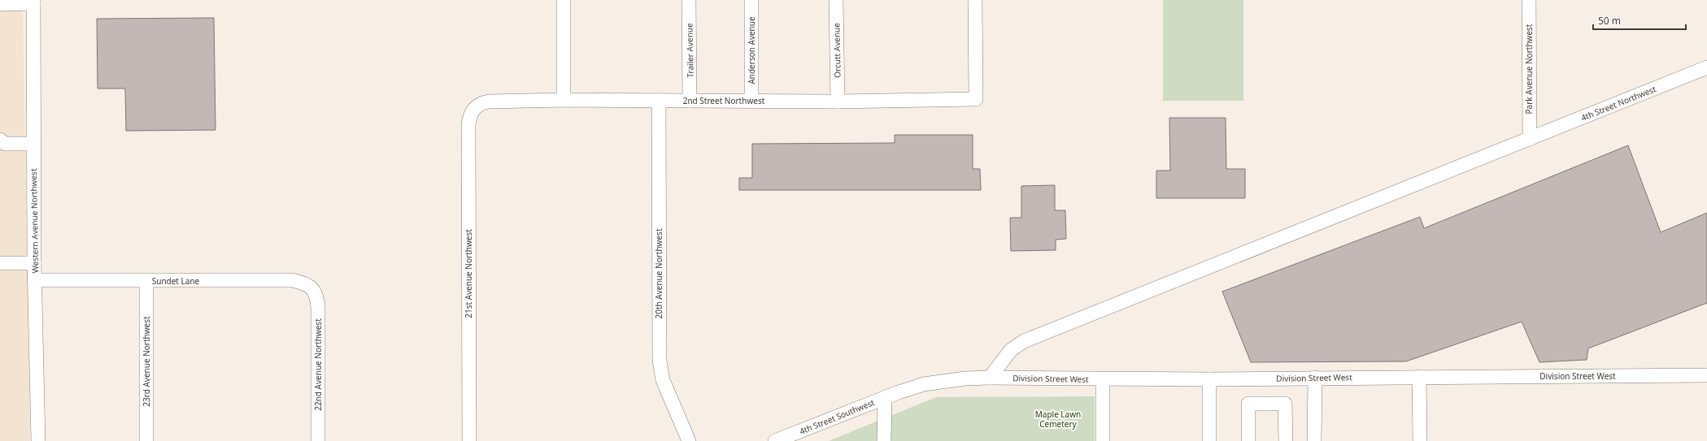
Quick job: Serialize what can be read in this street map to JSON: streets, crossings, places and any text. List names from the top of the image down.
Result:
{
  "streets": {
    "street": [
      "Trailer Avenue",
      "Anderson Avenue",
      "Orcutt Avenue",
      "Park Avenue Northwest",
      "2nd Street Northwest",
      "4th Street Northwest",
      "Western Avenue Northwest",
      "21st Avenue Northwest",
      "20th Avenue Northwest",
      "Sundet Lane",
      "23rd Avenue Northwest",
      "22nd Avenue Northwest",
      "Division Street West",
      "4th Street Southwest"
    ]
  },
  "crossings": [
    ["Trailer Avenue", "2nd Street Northwest"],
    ["Anderson Avenue", "2nd Street Northwest"],
    ["Orcutt Avenue", "2nd Street Northwest"],
    ["Park Avenue Northwest", "4th Street Northwest"],
    ["2nd Street Northwest", "21st Avenue Northwest"],
    ["2nd Street Northwest", "20th Avenue Northwest"],
    ["Western Avenue Northwest", "Sundet Lane"],
    ["Sundet Lane", "23rd Avenue Northwest"],
    ["Sundet Lane", "22nd Avenue Northwest"],
    ["Division Street West", "4th Street Southwest"]
  ],
  "parks": ["Maple Lawn Cemetery"],
  "scale_bar": "50 m"
}
